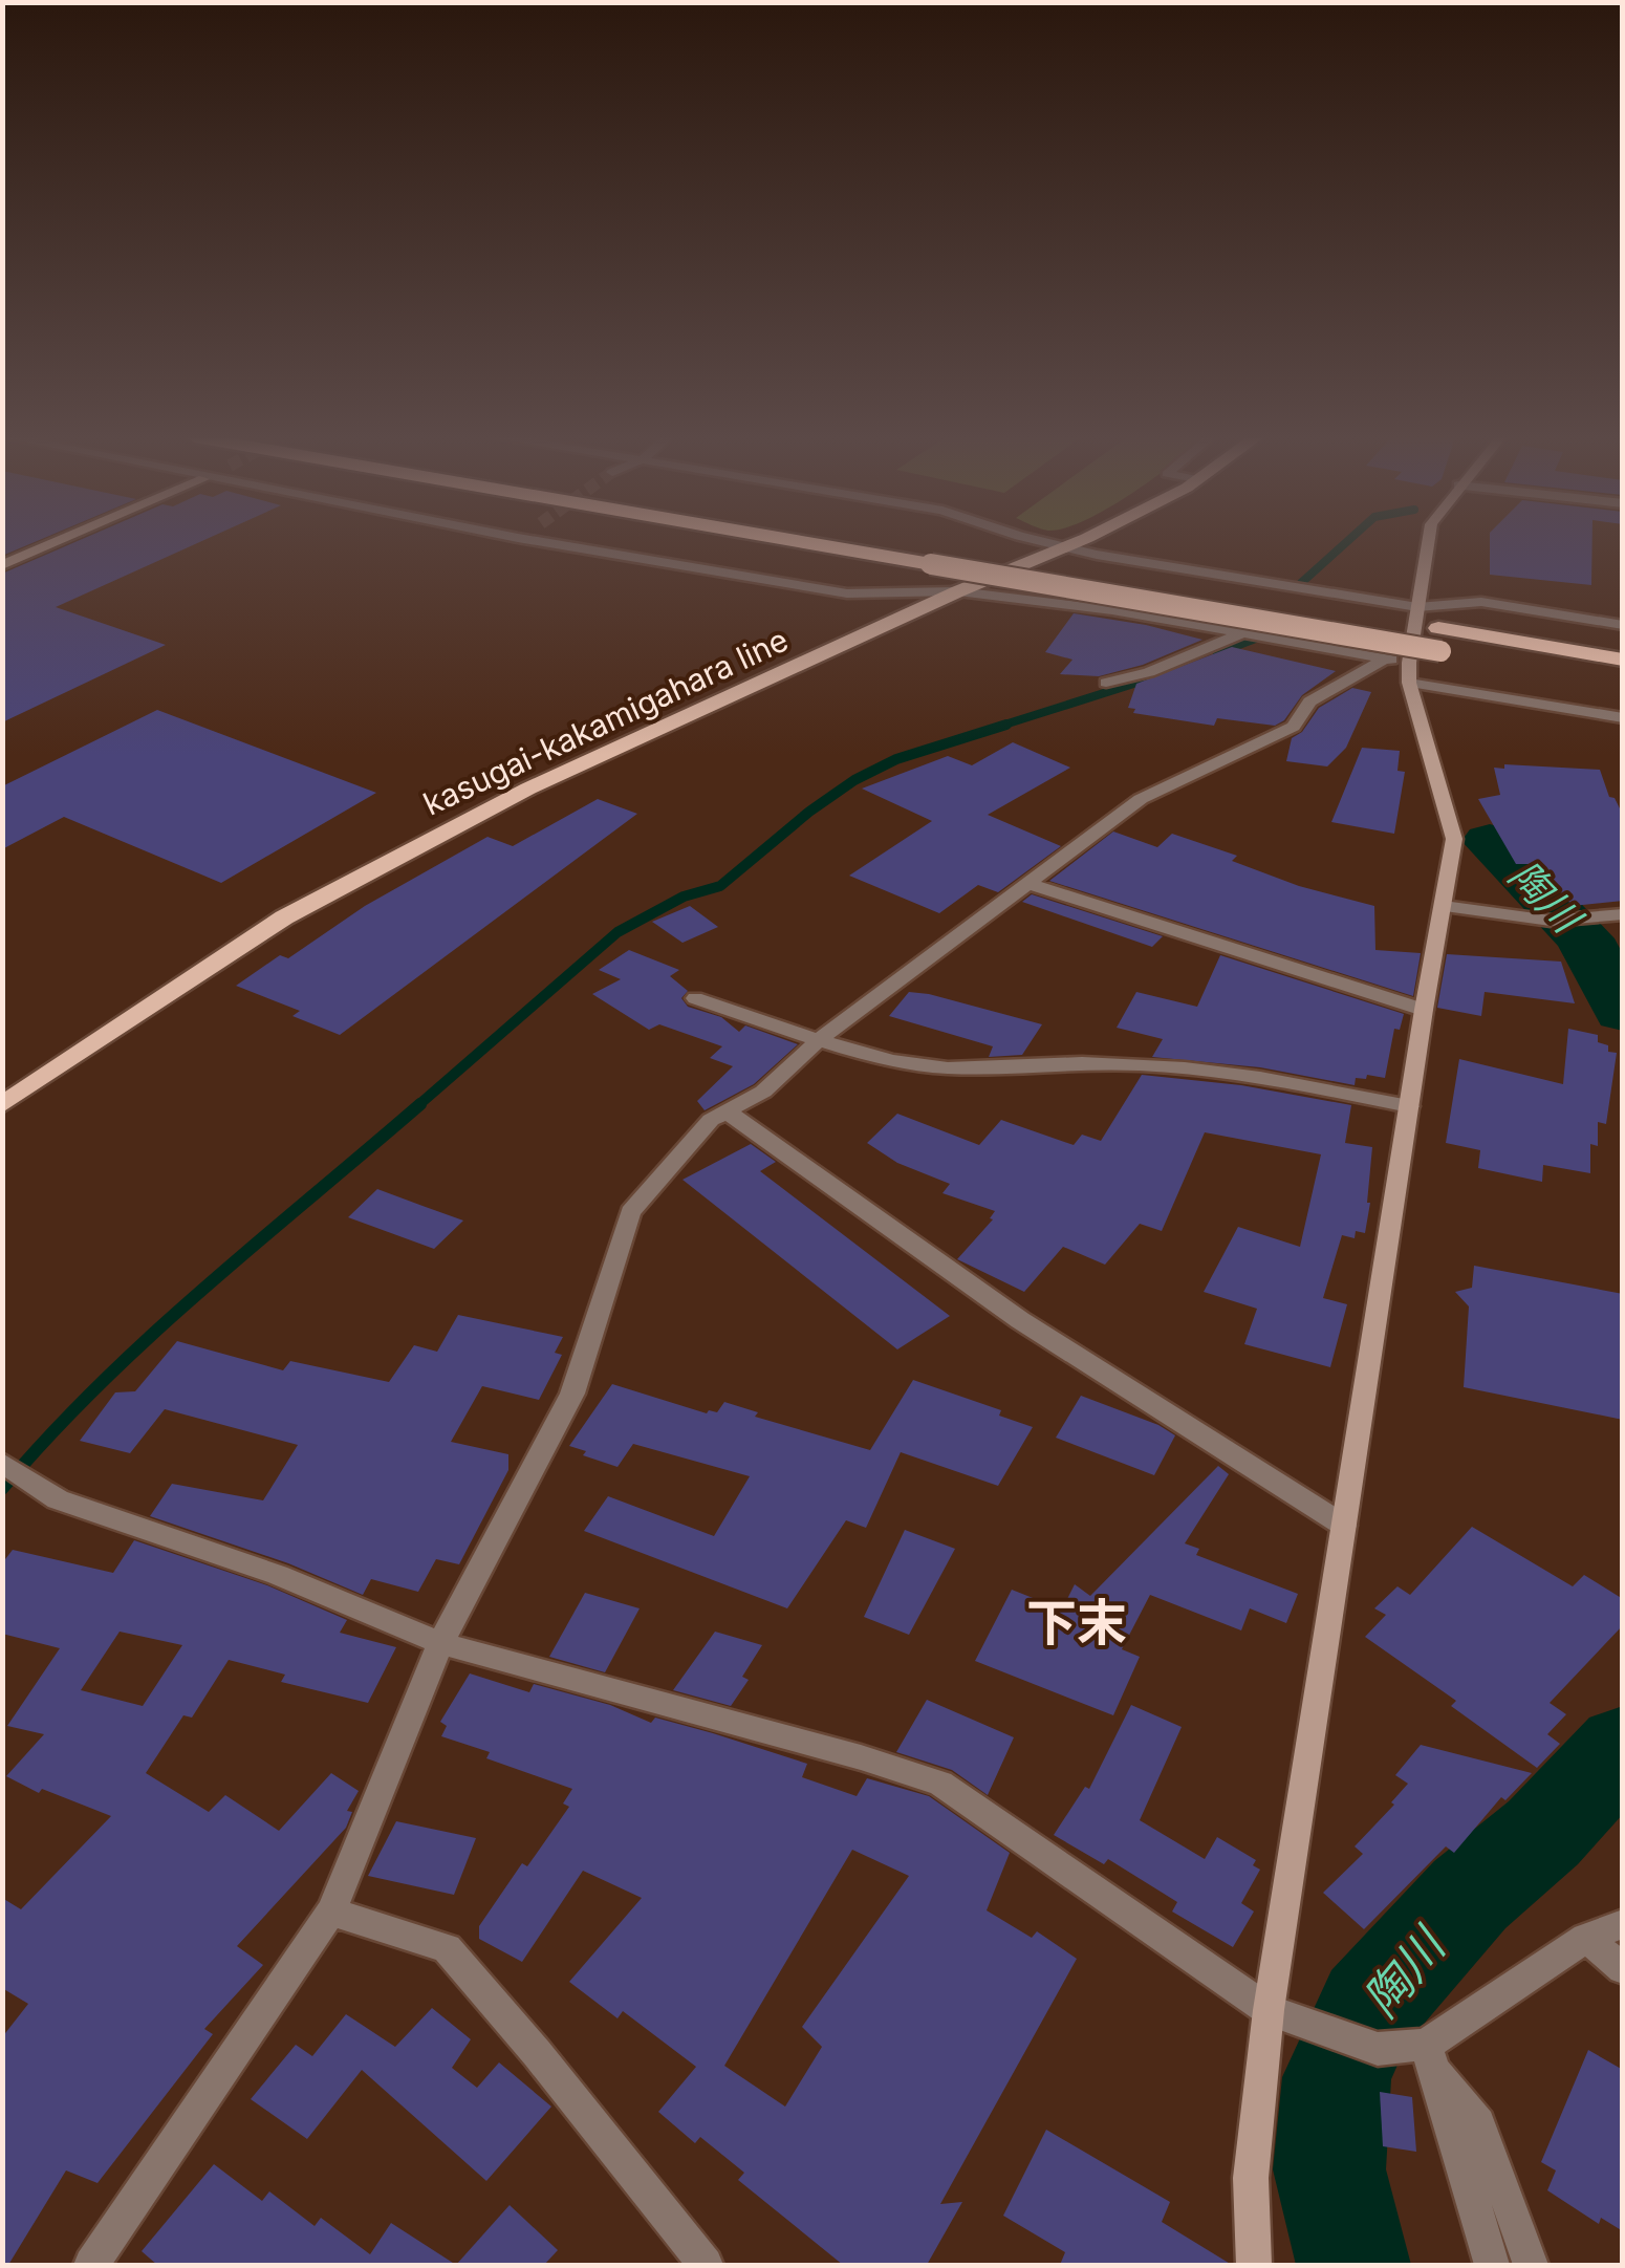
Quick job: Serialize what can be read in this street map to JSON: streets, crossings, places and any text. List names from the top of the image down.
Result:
{
  "streets": {
    "main road": ["kasugai-kakamigahara line"]
  },
  "districts": ["下末"],
  "water": ["陶川"]
}
